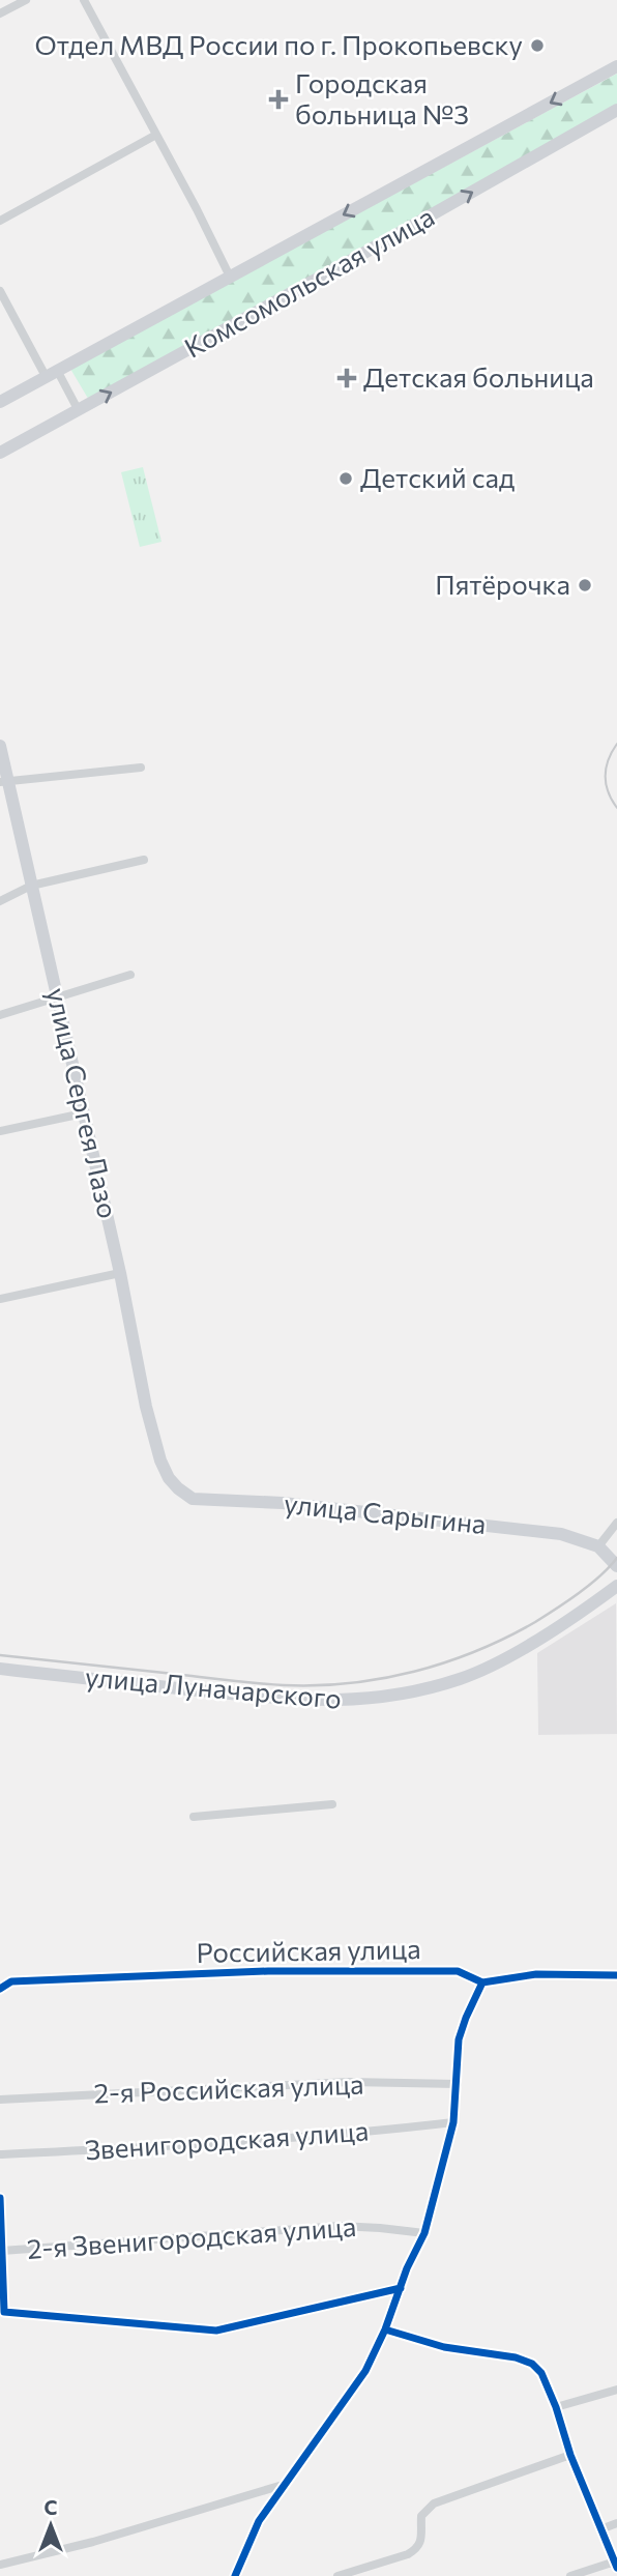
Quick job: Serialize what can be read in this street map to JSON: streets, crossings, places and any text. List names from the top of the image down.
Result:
{
  "streets": {
    "main road": [
      "Комсомольская улица",
      "улица Сергея Лазо",
      "улица Сарыгина",
      "улица Луначарского"
    ],
    "street": [
      "Российская улица",
      "2-я Российская улица",
      "Звенигородская улица",
      "2-я Звенигородская улица"
    ]
  },
  "crossings": [
    ["улица Сергея Лазо", "улица Сарыгина"]
  ],
  "places": {
    "other": ["Отдел МВД России по г. Прокопьевску", "Детский сад", "Пятёрочка"],
    "health": ["Городская больница №3", "Детская больница"]
  },
  "north": "top"
}
